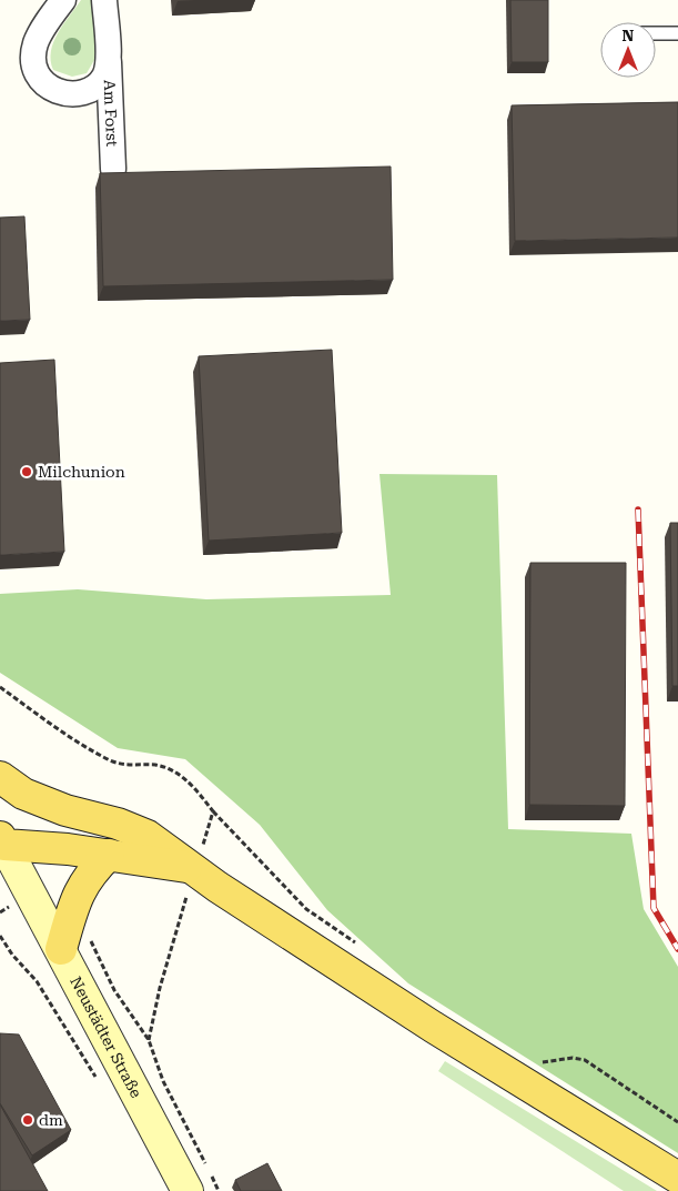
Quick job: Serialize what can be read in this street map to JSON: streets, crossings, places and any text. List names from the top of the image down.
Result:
{
  "streets": {
    "main road": ["Neustädter Straße"],
    "street": ["Am Forst"]
  },
  "places": ["Milchunion", "dm"],
  "north": "top"
}
